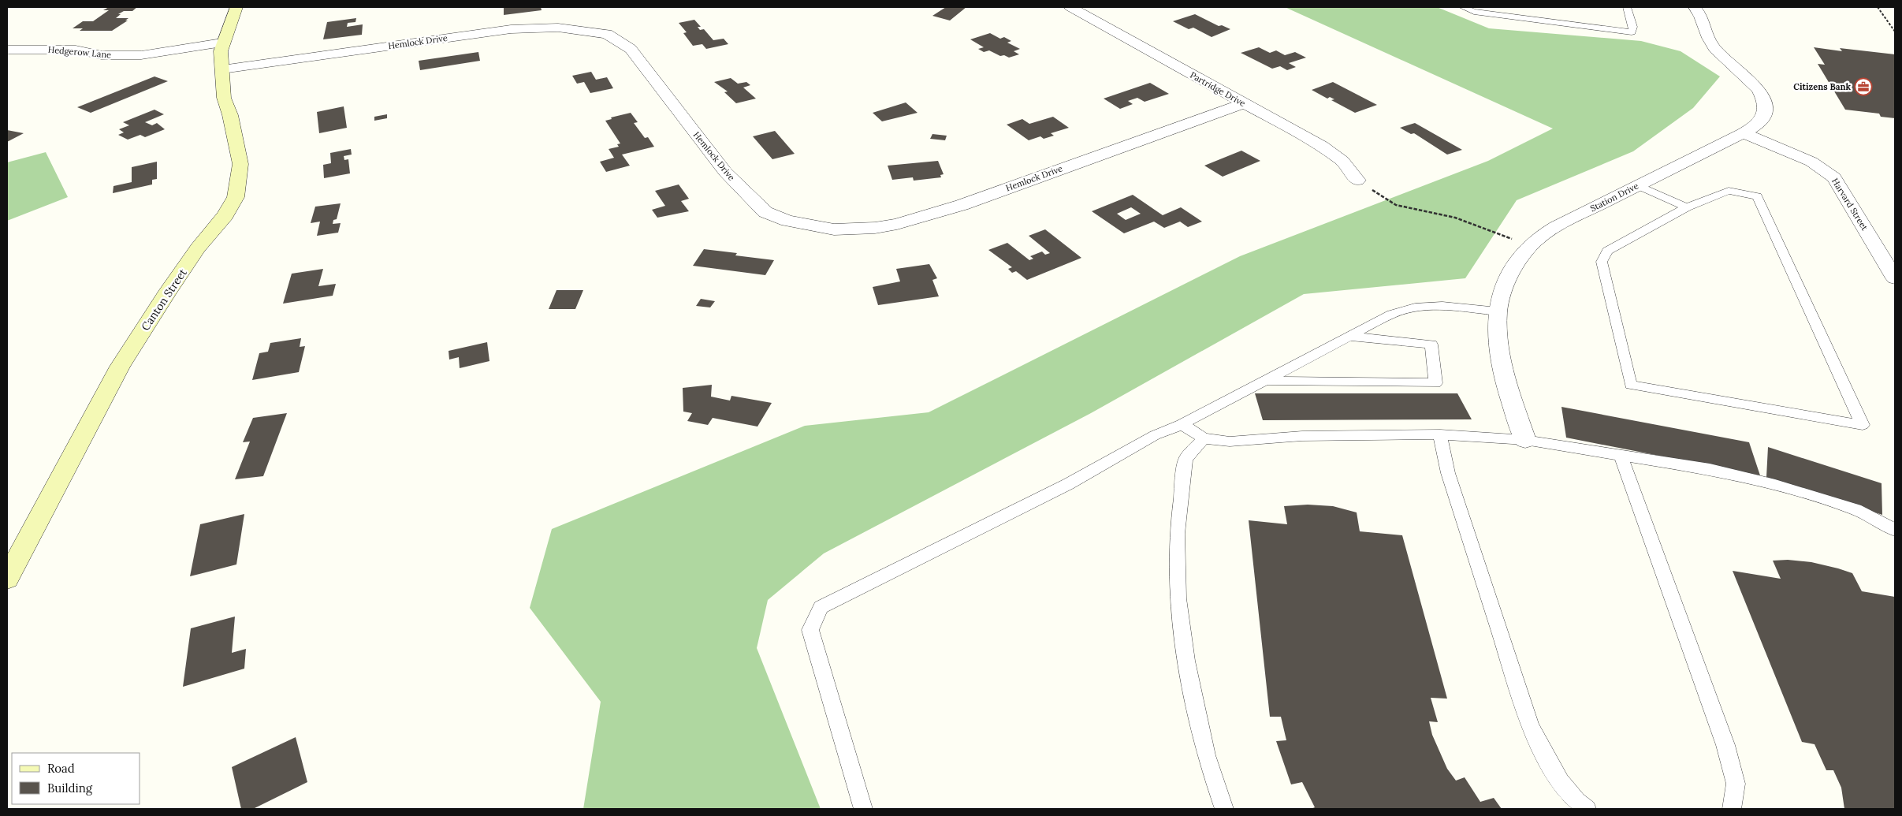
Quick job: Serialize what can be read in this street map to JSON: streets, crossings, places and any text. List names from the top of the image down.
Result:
{
  "streets": {
    "main road": ["Canton Street"],
    "street": [
      "Hemlock Drive",
      "Hedgerow Lane",
      "Partridge Drive",
      "Station Drive",
      "Harvard Street"
    ]
  },
  "crossings": [
    ["Hemlock Drive", "Partridge Drive"],
    ["Hemlock Drive", "Canton Street"],
    ["Hedgerow Lane", "Canton Street"],
    ["Station Drive", "Harvard Street"]
  ],
  "places": {
    "office": ["Citizens Bank"]
  },
  "legend": ["Road", "Building"]
}
